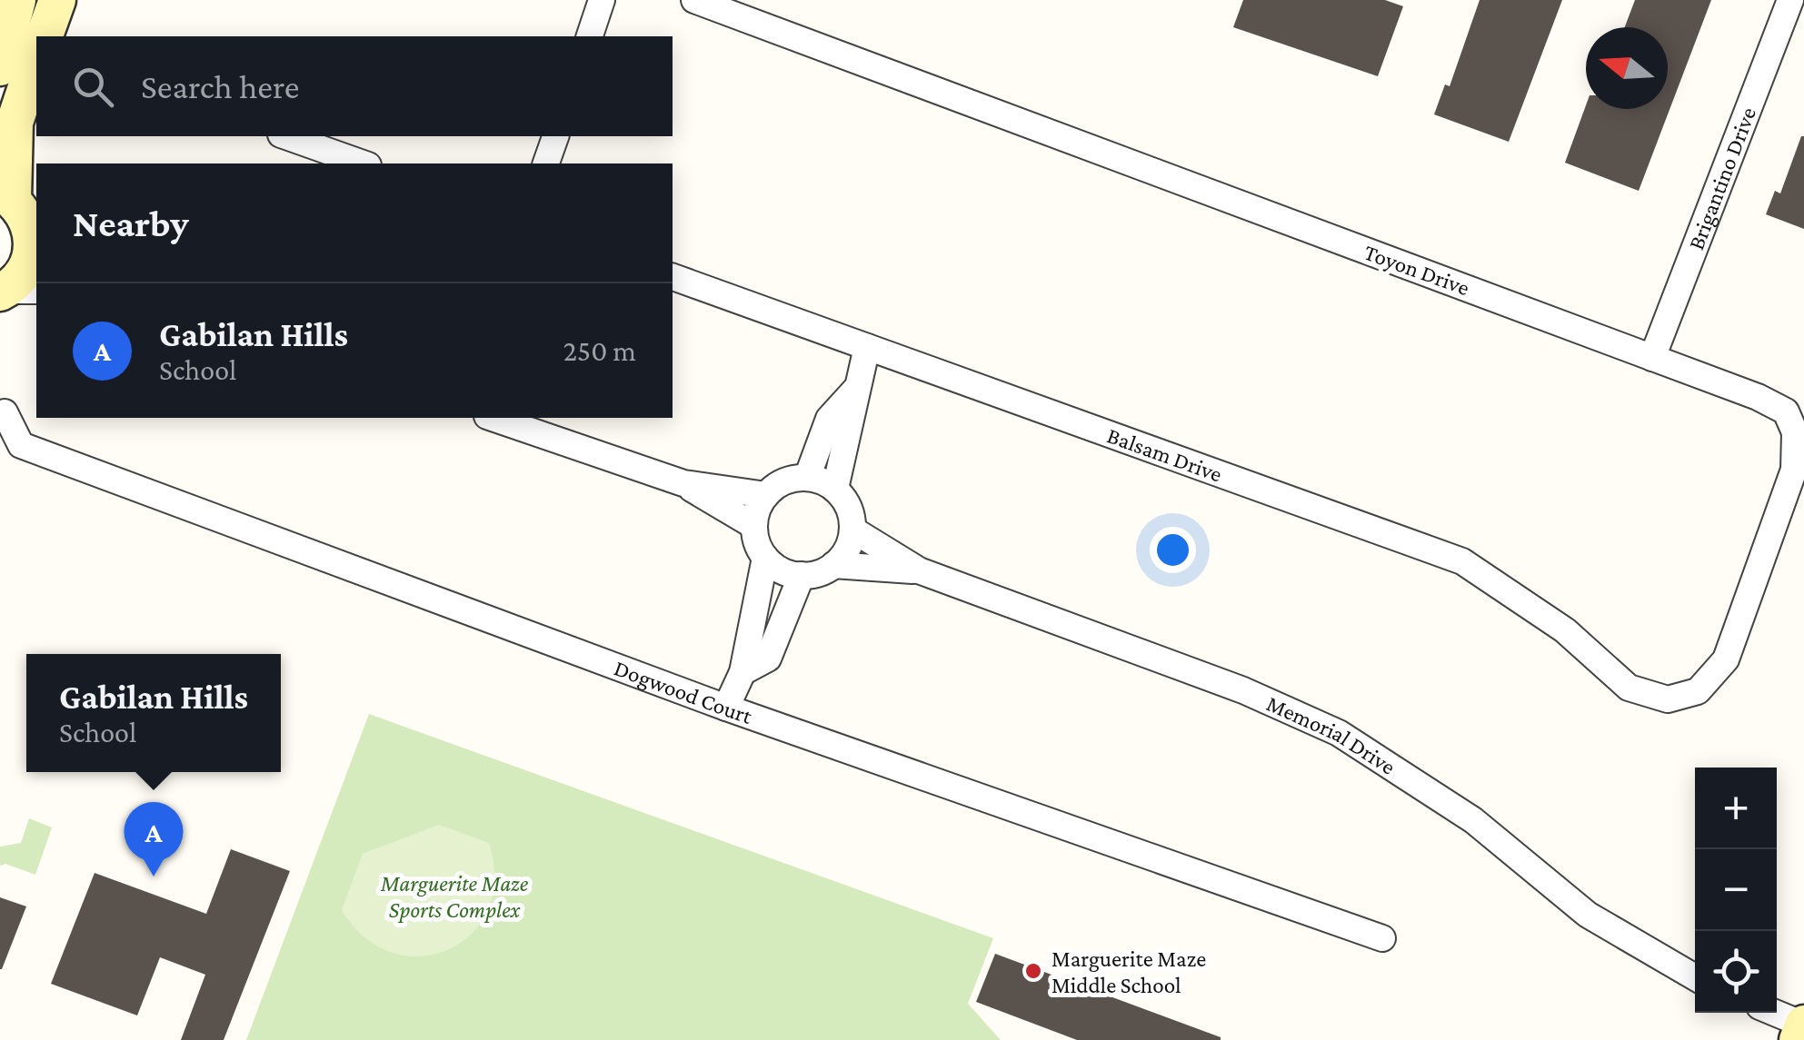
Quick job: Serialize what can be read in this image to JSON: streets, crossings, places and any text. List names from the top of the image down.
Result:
{
  "streets": {
    "street": [
      "Brigantino Drive",
      "Toyon Drive",
      "Balsam Drive",
      "Dogwood Court",
      "Memorial Drive"
    ]
  },
  "crossings": [
    ["Brigantino Drive", "Toyon Drive"],
    ["Toyon Drive", "Balsam Drive"]
  ],
  "parks": ["Marguerite Maze Sports Complex"],
  "places": ["Marguerite Maze Middle School"],
  "north": "left",
  "page": {
    "search": "Search here",
    "heading": "Nearby",
    "list": [
      {
        "mark": "A",
        "name": "Gabilan Hills",
        "note": "School",
        "value": "250 m"
      }
    ],
    "popup": ["Gabilan Hills", "School"],
    "map_buttons": ["+", "−"],
    "pins": "A"
  }
}
